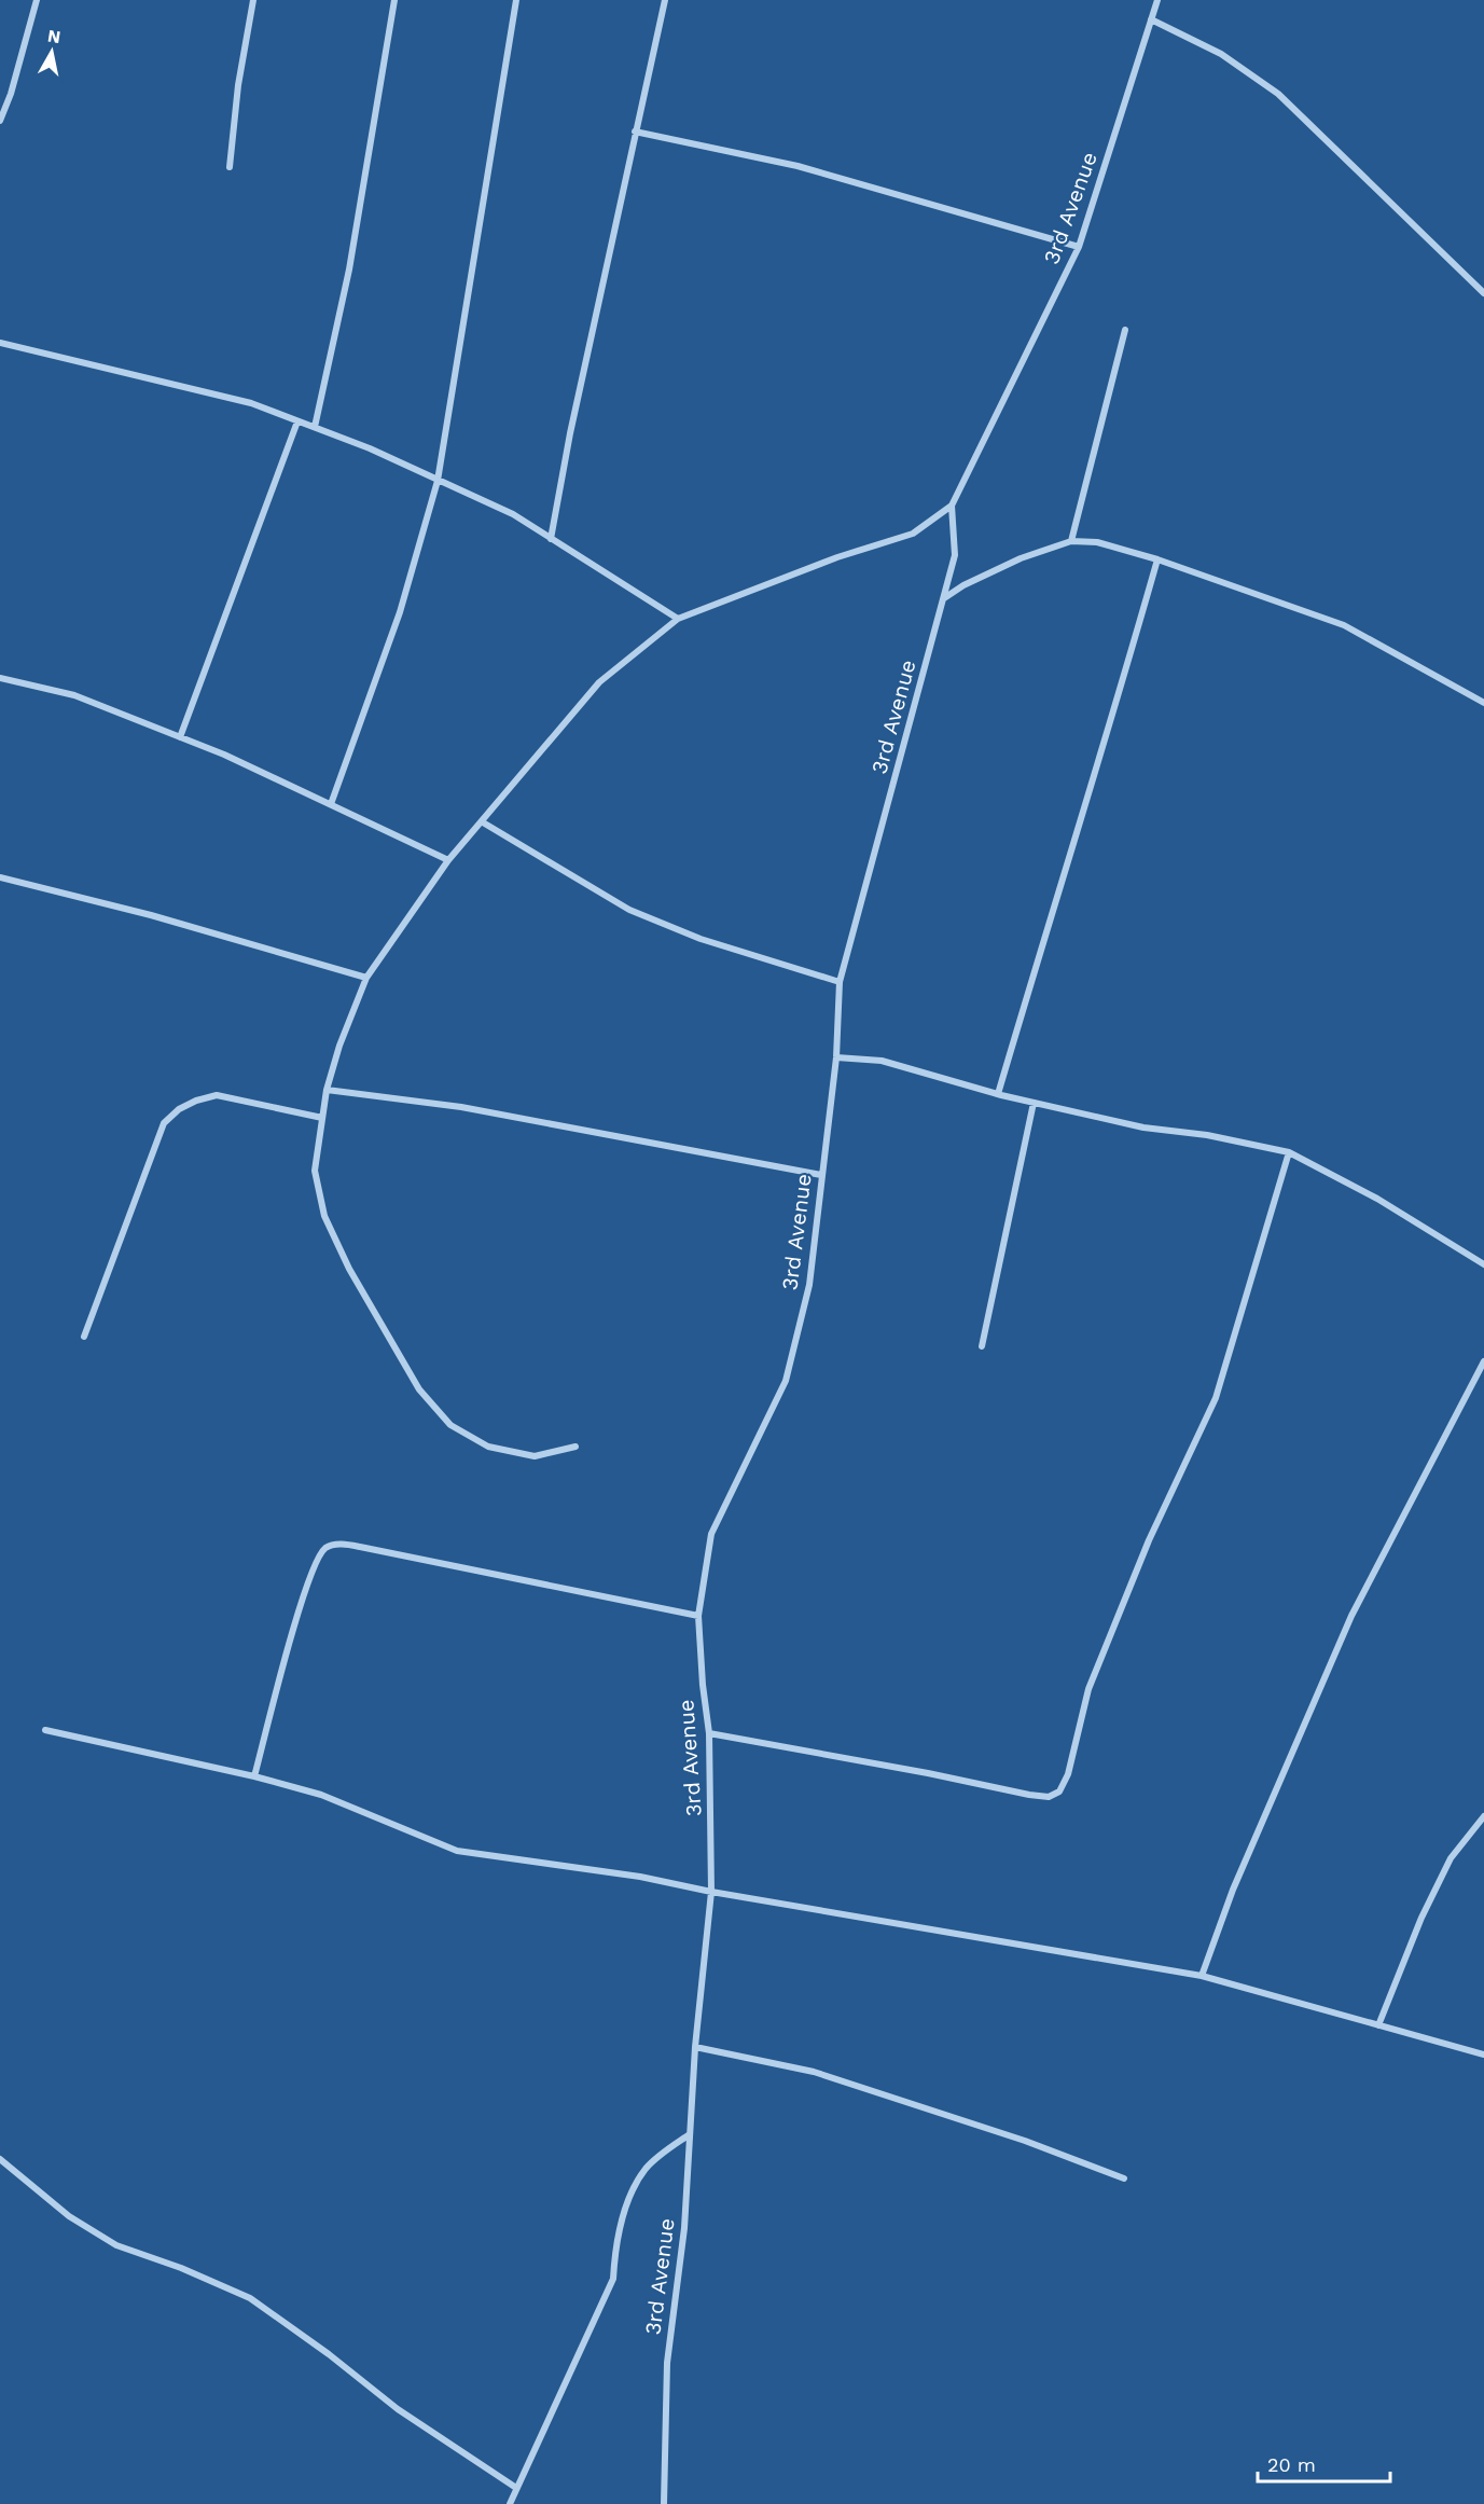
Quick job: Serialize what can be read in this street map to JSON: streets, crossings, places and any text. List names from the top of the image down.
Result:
{
  "streets": {
    "street": ["3rd Avenue"]
  },
  "scale_bar": "20 m",
  "north": "top"
}
